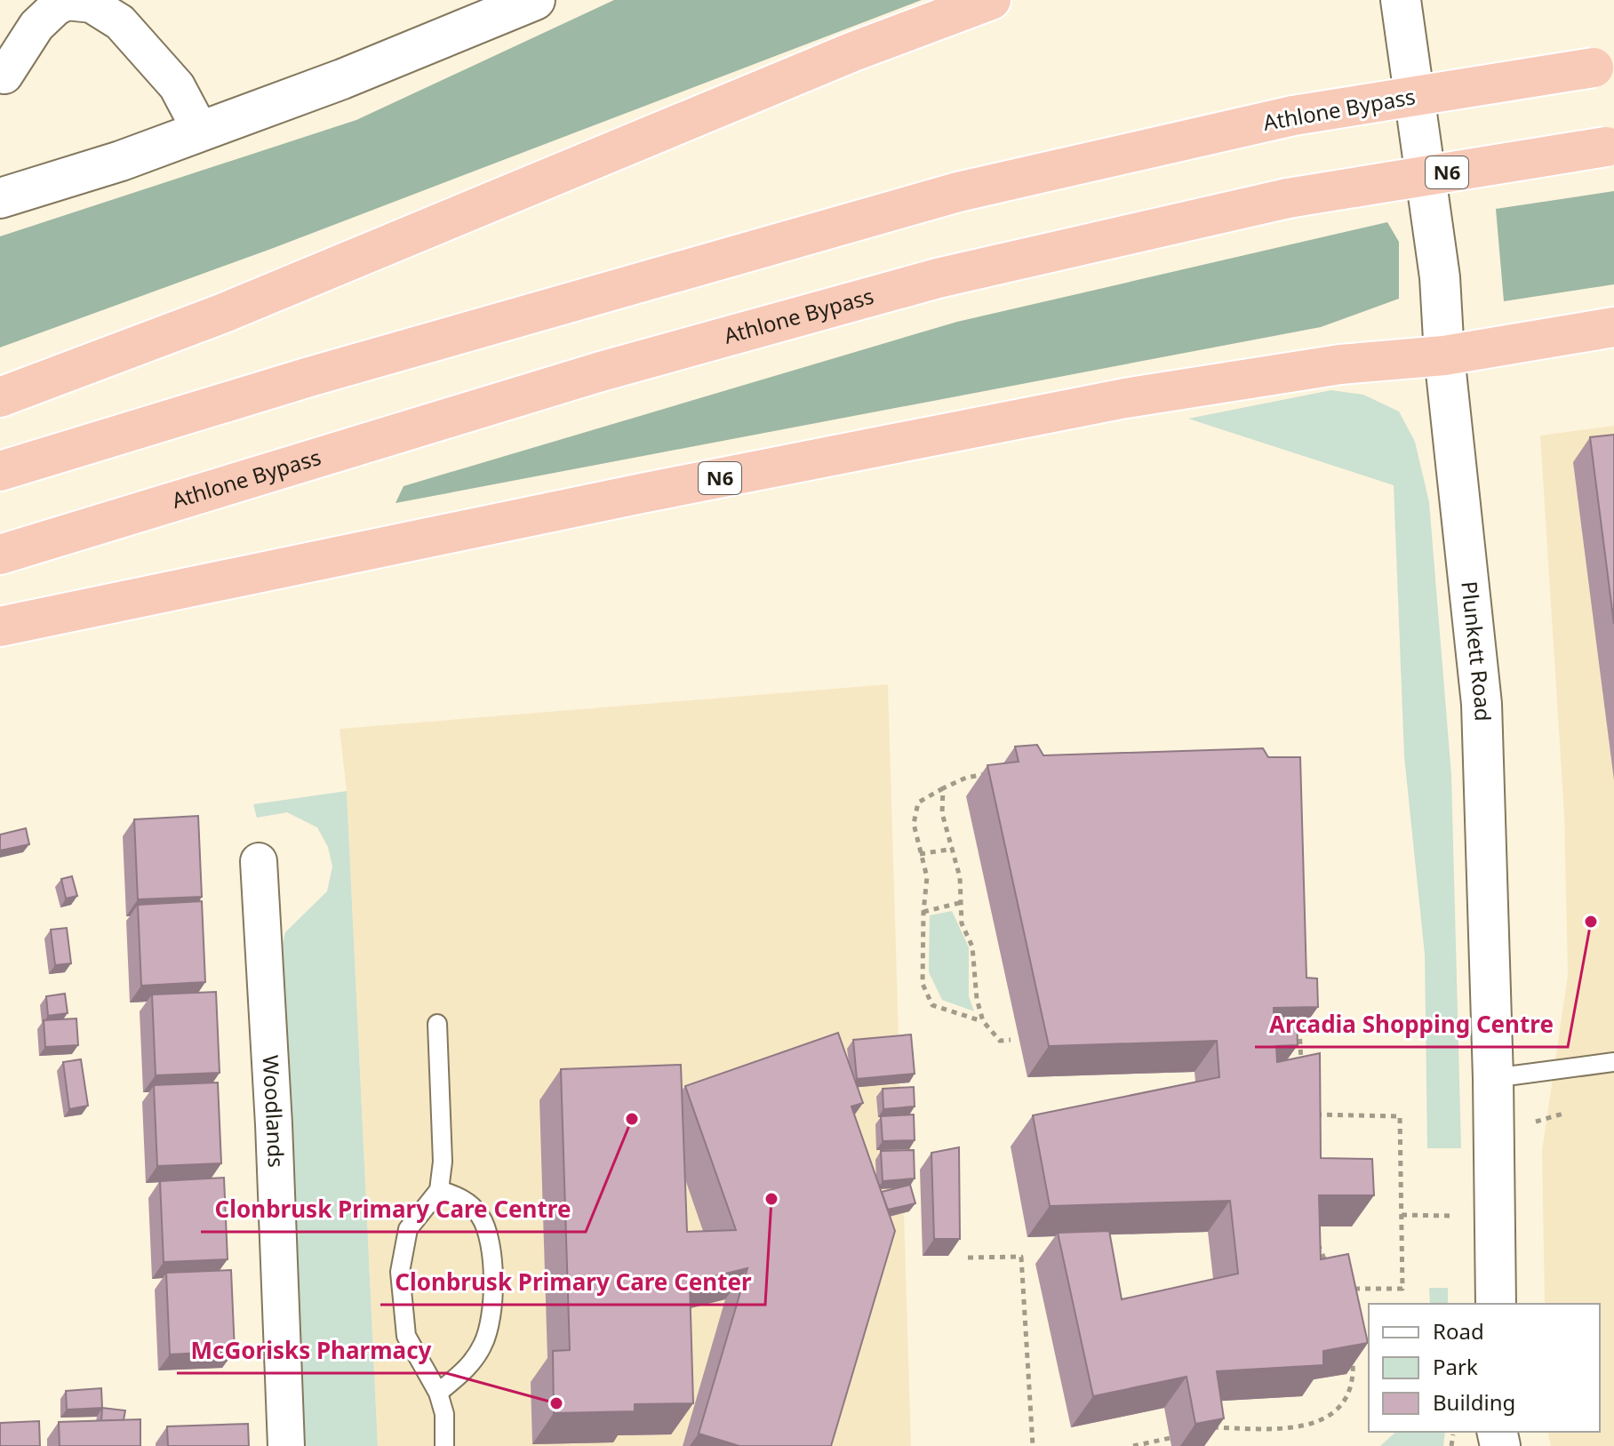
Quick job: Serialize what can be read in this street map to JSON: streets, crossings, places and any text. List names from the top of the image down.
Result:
{
  "streets": {
    "highway": ["Athlone Bypass", "N6"],
    "street": ["Plunkett Road", "Woodlands"]
  },
  "crossings": [
    ["N6", "Plunkett Road"]
  ],
  "places": [
    "Arcadia Shopping Centre",
    "Clonbrusk Primary Care Centre",
    "Clonbrusk Primary Care Center",
    "McGorisks Pharmacy"
  ],
  "legend": ["Road", "Park", "Building"]
}
